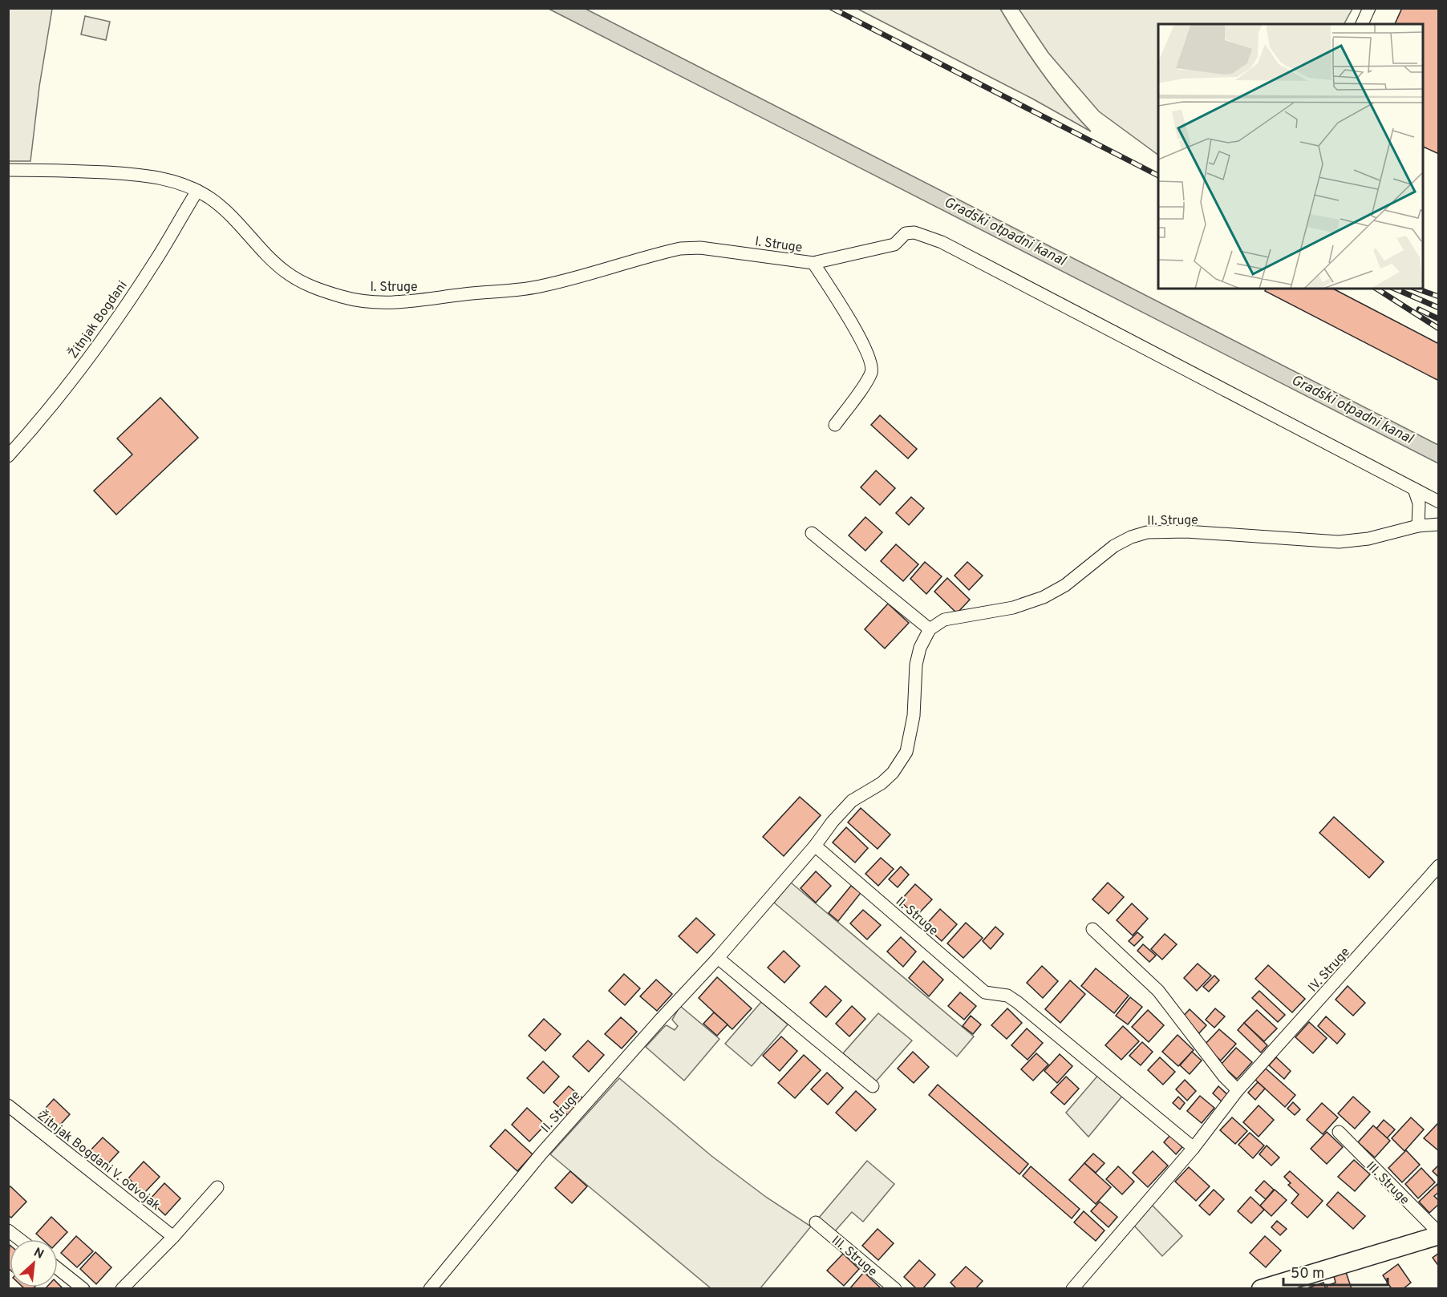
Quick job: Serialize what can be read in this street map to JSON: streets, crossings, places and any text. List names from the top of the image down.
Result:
{
  "streets": {
    "street": [
      "I. Struge",
      "Žitnjak Bogdani",
      "II. Struge",
      "IV. Struge",
      "Žitnjak Bogdani V. odvojak",
      "III. Struge"
    ]
  },
  "crossings": [
    ["I. Struge", "Žitnjak Bogdani"],
    ["II. Struge", "IV. Struge"]
  ],
  "water": ["Gradski otpadni kanal"],
  "scale_bar": "50 m",
  "north": "top right"
}
